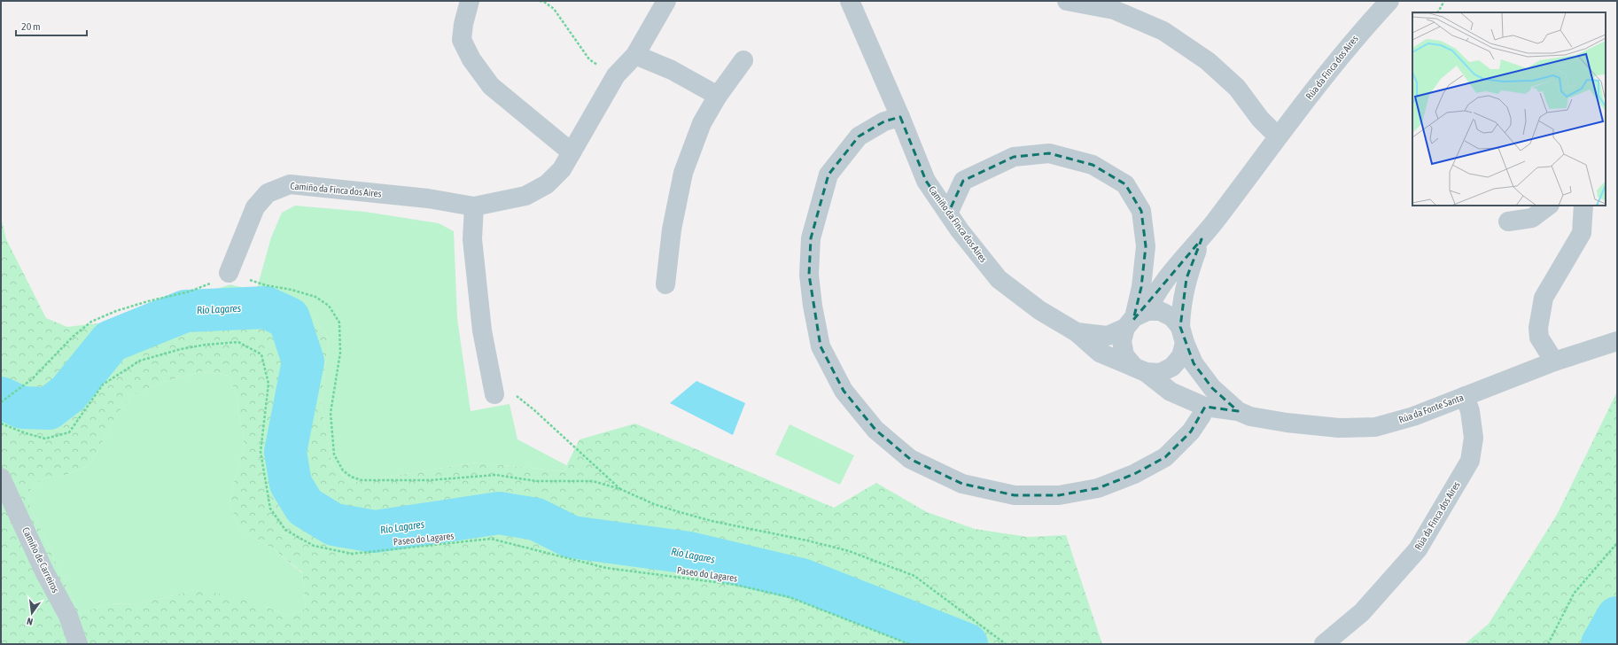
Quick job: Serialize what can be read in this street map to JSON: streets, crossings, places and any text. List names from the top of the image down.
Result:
{
  "streets": {
    "street": [
      "Rúa da Finca dos Aires",
      "Camiño da Finca dos Aires",
      "Rúa da Fonte Santa",
      "Camiño de Carreiros"
    ],
    "path": ["Paseo do Lagares"]
  },
  "crossings": [
    ["Rúa da Finca dos Aires", "Camiño da Finca dos Aires"],
    ["Rúa da Finca dos Aires", "Rúa da Fonte Santa"],
    ["Camiño da Finca dos Aires", "Rúa da Fonte Santa"]
  ],
  "water": ["Río Lagares"],
  "scale_bar": "20 m",
  "north": "bottom"
}
